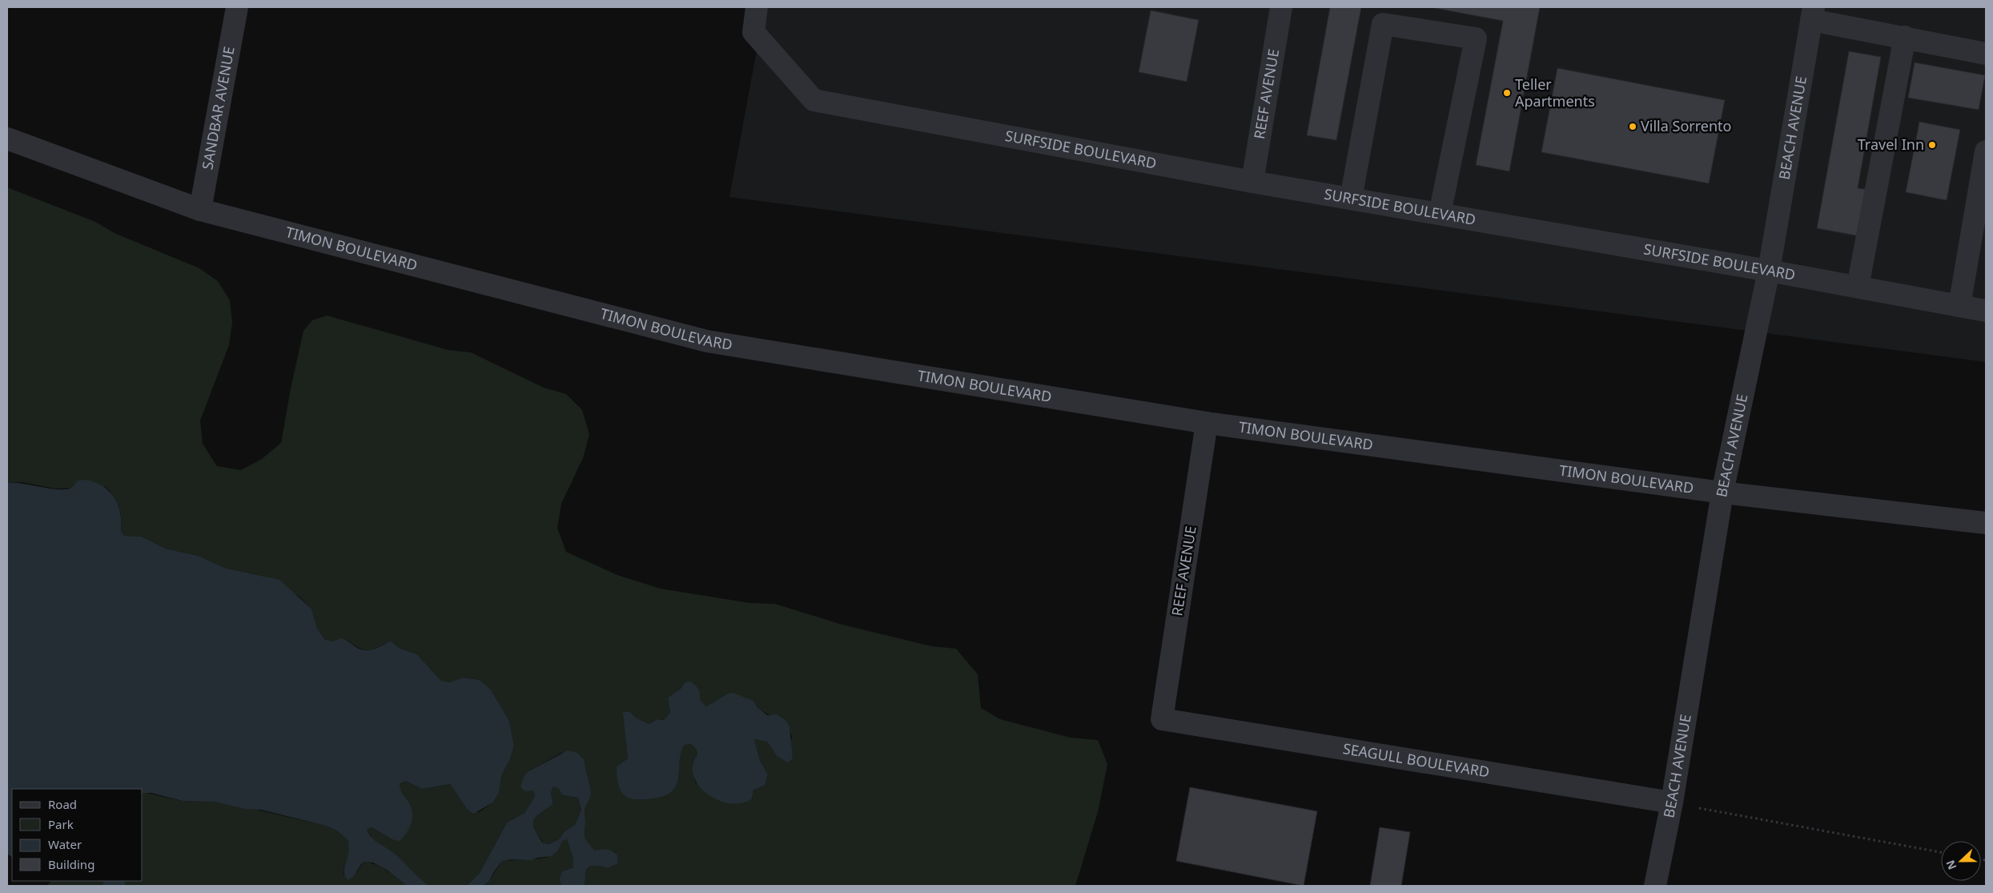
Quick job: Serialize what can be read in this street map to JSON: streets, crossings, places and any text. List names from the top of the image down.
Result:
{
  "streets": {
    "street": [
      "REEF AVENUE",
      "SANDBAR AVENUE",
      "BEACH AVENUE",
      "SURFSIDE BOULEVARD",
      "TIMON BOULEVARD",
      "SEAGULL BOULEVARD"
    ]
  },
  "crossings": [
    ["REEF AVENUE", "SURFSIDE BOULEVARD"],
    ["REEF AVENUE", "TIMON BOULEVARD"],
    ["REEF AVENUE", "SEAGULL BOULEVARD"],
    ["SANDBAR AVENUE", "TIMON BOULEVARD"],
    ["BEACH AVENUE", "SURFSIDE BOULEVARD"],
    ["BEACH AVENUE", "TIMON BOULEVARD"],
    ["BEACH AVENUE", "SEAGULL BOULEVARD"]
  ],
  "places": ["Teller Apartments", "Villa Sorrento", "Travel Inn"],
  "legend": [
    "Road",
    "Park",
    "Water",
    "Building"
  ],
  "north": "left"
}
